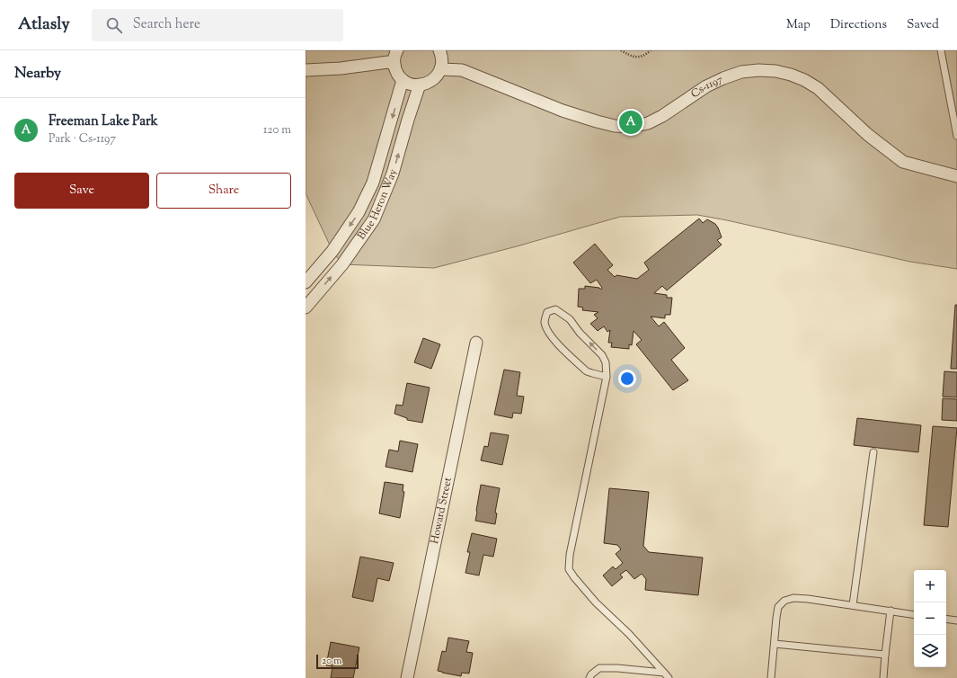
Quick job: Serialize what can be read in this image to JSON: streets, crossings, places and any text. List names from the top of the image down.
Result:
{
  "streets": {
    "street": ["Cs-1197", "Blue Heron Way", "Howard Street"]
  },
  "scale_bar": "20 m",
  "page": {
    "header": "Atlasly",
    "search": "Search here",
    "nav": ["Map", "Directions", "Saved"],
    "heading": "Nearby",
    "list": [
      {
        "mark": "A",
        "name": "Freeman Lake Park",
        "note": "Park · Cs-1197",
        "value": "120 m"
      }
    ],
    "pins": "A",
    "buttons": ["Save", "Share"],
    "map_buttons": ["+", "−"],
    "scale": "20 m"
  }
}
